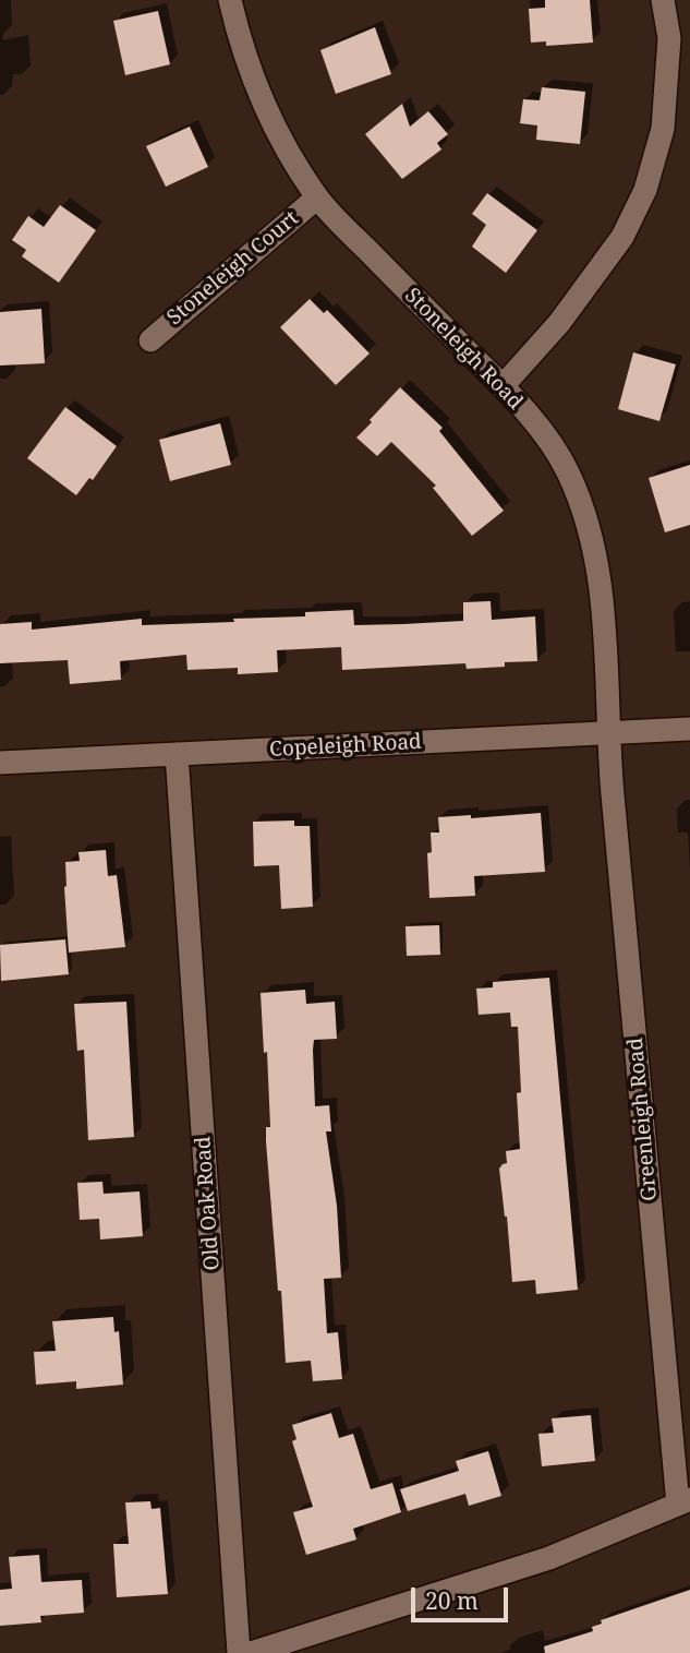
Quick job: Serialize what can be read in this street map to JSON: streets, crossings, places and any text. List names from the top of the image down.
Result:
{
  "streets": {
    "street": [
      "Stoneleigh Court",
      "Stoneleigh Road",
      "Copeleigh Road",
      "Greenleigh Road",
      "Old Oak Road"
    ]
  },
  "crossings": [
    ["Stoneleigh Court", "Stoneleigh Road"],
    ["Stoneleigh Road", "Copeleigh Road"],
    ["Stoneleigh Road", "Greenleigh Road"],
    ["Copeleigh Road", "Greenleigh Road"],
    ["Copeleigh Road", "Old Oak Road"]
  ],
  "scale_bar": "20 m"
}
